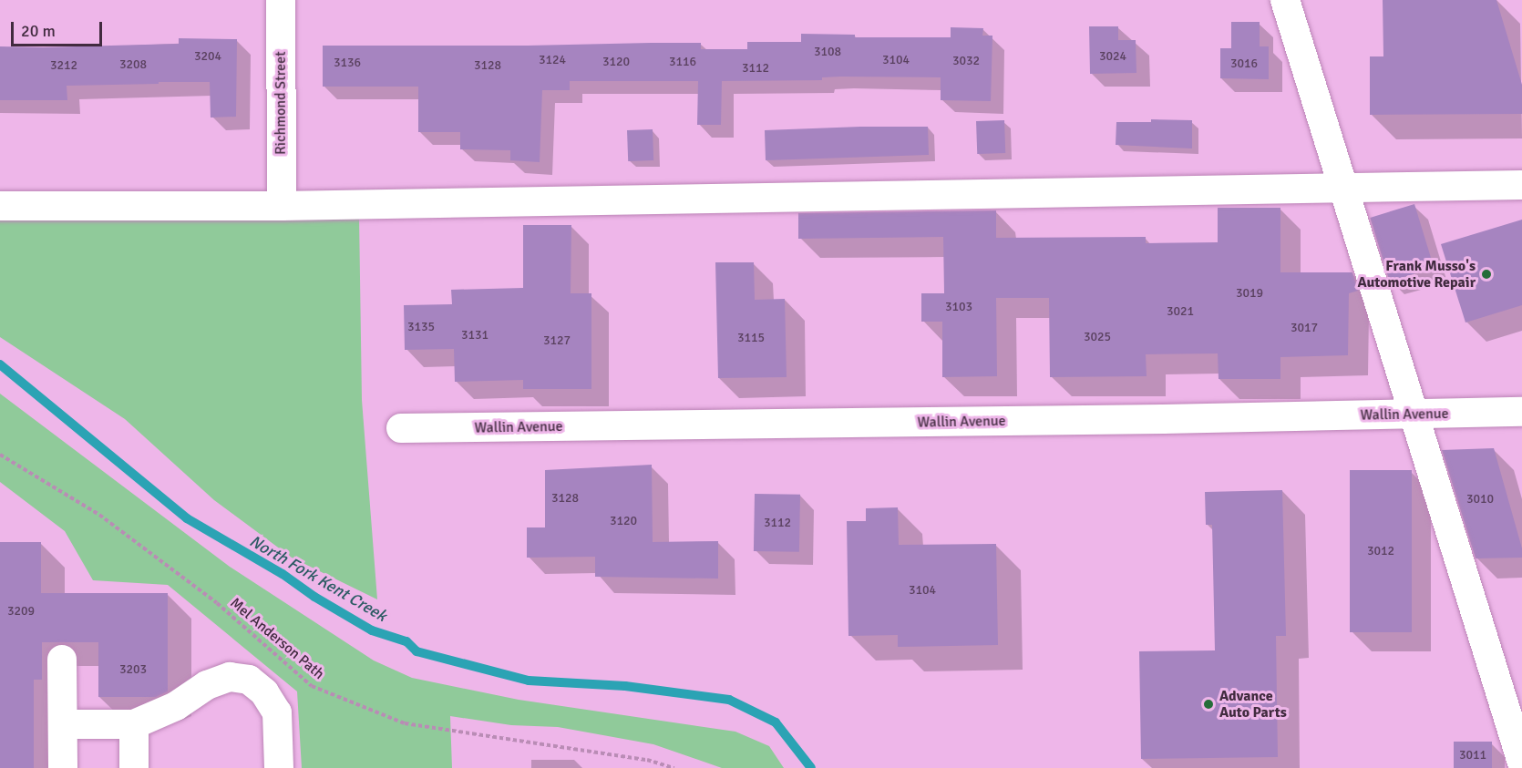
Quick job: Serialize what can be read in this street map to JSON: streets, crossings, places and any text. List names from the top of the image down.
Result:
{
  "streets": {
    "street": ["Richmond Street", "Wallin Avenue"],
    "path": ["Mel Anderson Path"]
  },
  "water": ["North Fork Kent Creek"],
  "places": ["Frank Musso's Automotive Repair", "Advance Auto Parts"],
  "house_numbers": [
    "3108",
    "3204",
    "3024",
    "3124",
    "3104",
    "3032",
    "3120",
    "3116",
    "3136",
    "3016",
    "3208",
    "3212",
    "3128",
    "3112",
    "3019",
    "3103",
    "3021",
    "3135",
    "3017",
    "3131",
    "3025",
    "3115",
    "3127",
    "3128",
    "3010",
    "3120",
    "3112",
    "3012",
    "3104",
    "3209",
    "3203",
    "3011"
  ],
  "scale_bar": "20 m"
}
